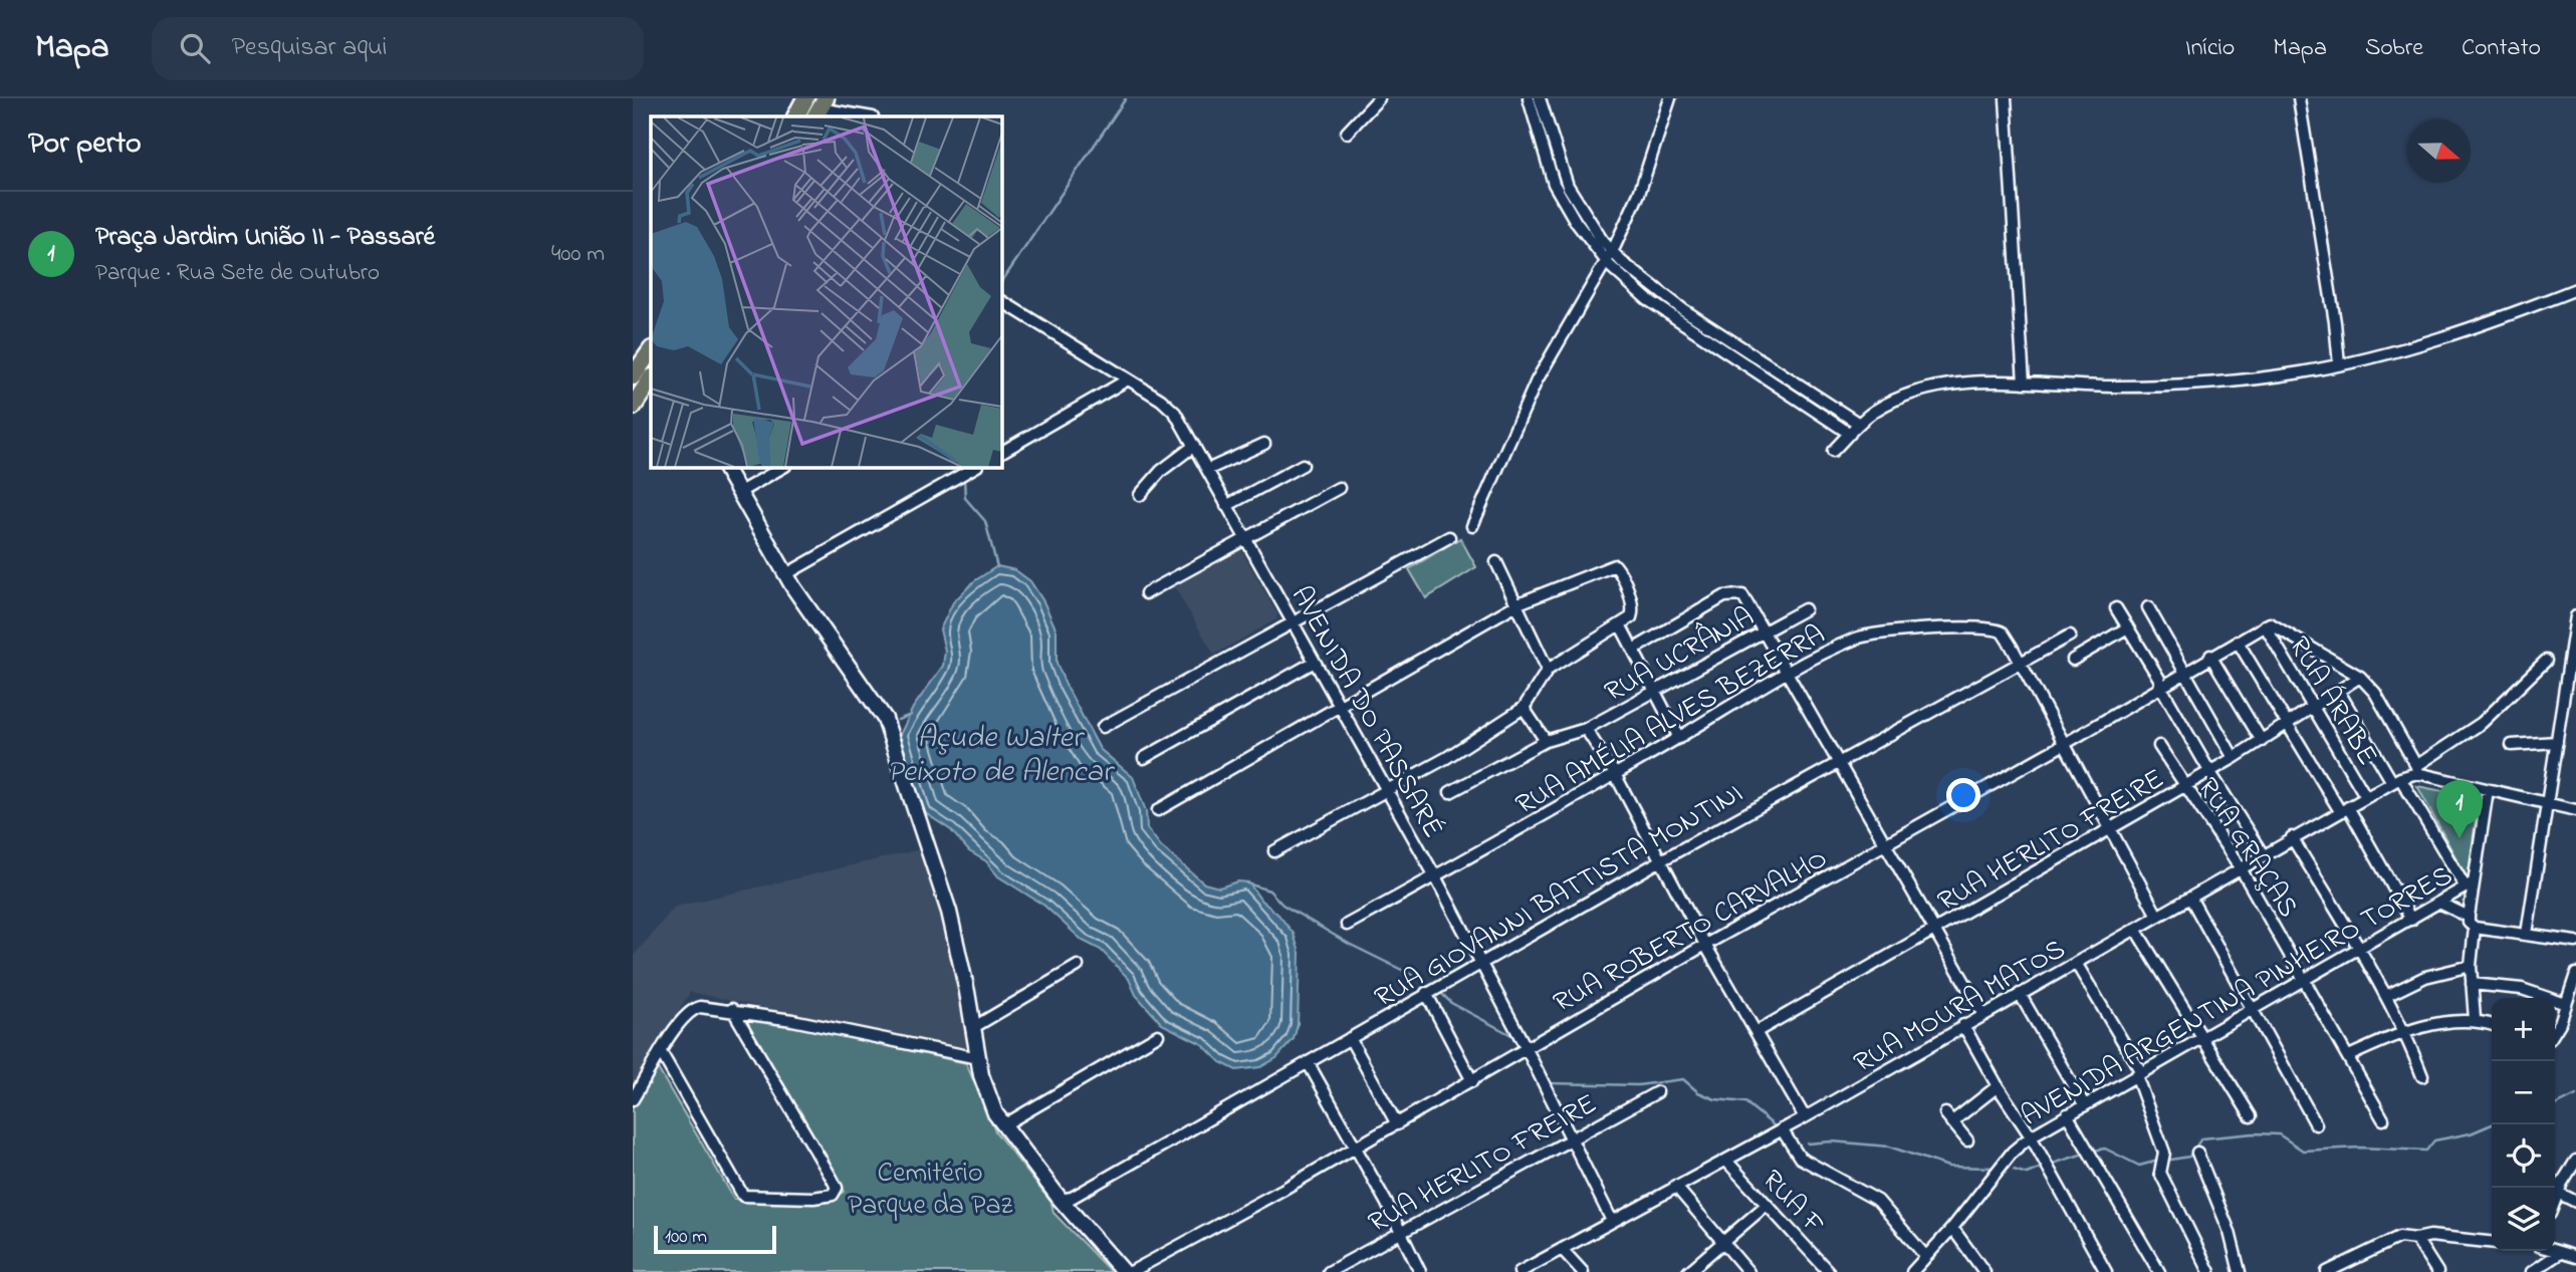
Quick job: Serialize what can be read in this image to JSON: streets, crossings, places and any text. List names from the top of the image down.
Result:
{
  "streets": {
    "street": [
      "RUA UCRÂNIA",
      "RUA ÁRABE",
      "AVENIDA DO PASSARÉ",
      "RUA AMÉLIA ALVES BEZERRA",
      "RUA HERLITO FREIRE",
      "RUA GRAÇAS",
      "RUA GIOVANNI BATTISTA MONTINI",
      "RUA ROBERTO CARVALHO",
      "AVENIDA ARGENTINA PINHEIRO TORRES",
      "RUA MOURA MATOS",
      "RUA F"
    ]
  },
  "crossings": [
    ["RUA UCRÂNIA", "RUA AMÉLIA ALVES BEZERRA"],
    ["RUA UCRÂNIA", "RUA HERLITO FREIRE"],
    ["RUA UCRÂNIA", "RUA GIOVANNI BATTISTA MONTINI"],
    ["RUA UCRÂNIA", "RUA ROBERTO CARVALHO"],
    ["RUA UCRÂNIA", "RUA MOURA MATOS"],
    ["RUA ÁRABE", "RUA HERLITO FREIRE"],
    ["RUA ÁRABE", "RUA ROBERTO CARVALHO"],
    ["RUA ÁRABE", "RUA MOURA MATOS"],
    ["AVENIDA DO PASSARÉ", "RUA AMÉLIA ALVES BEZERRA"],
    ["AVENIDA DO PASSARÉ", "RUA HERLITO FREIRE"],
    ["AVENIDA DO PASSARÉ", "RUA GIOVANNI BATTISTA MONTINI"],
    ["AVENIDA DO PASSARÉ", "RUA ROBERTO CARVALHO"],
    ["AVENIDA DO PASSARÉ", "RUA MOURA MATOS"],
    ["RUA AMÉLIA ALVES BEZERRA", "RUA GIOVANNI BATTISTA MONTINI"],
    ["RUA HERLITO FREIRE", "RUA GRAÇAS"],
    ["RUA GRAÇAS", "AVENIDA ARGENTINA PINHEIRO TORRES"],
    ["RUA GRAÇAS", "RUA MOURA MATOS"],
    ["RUA MOURA MATOS", "RUA F"]
  ],
  "water": ["Açude Walter Peixoto de Alencar"],
  "parks": ["Cemitério Parque da Paz"],
  "scale_bar": "100 m",
  "north": "right",
  "page": {
    "header": "Mapa",
    "search": "Pesquisar aqui",
    "nav": [
      "Início",
      "Mapa",
      "Sobre",
      "Contato"
    ],
    "heading": "Por perto",
    "list": [
      {
        "mark": "1",
        "name": "Praça Jardim União II - Passaré",
        "note": "Parque · Rua Sete de Outubro",
        "value": "400 m"
      }
    ],
    "pins": "1",
    "map_buttons": ["+", "−"],
    "scale": "100 m"
  }
}
